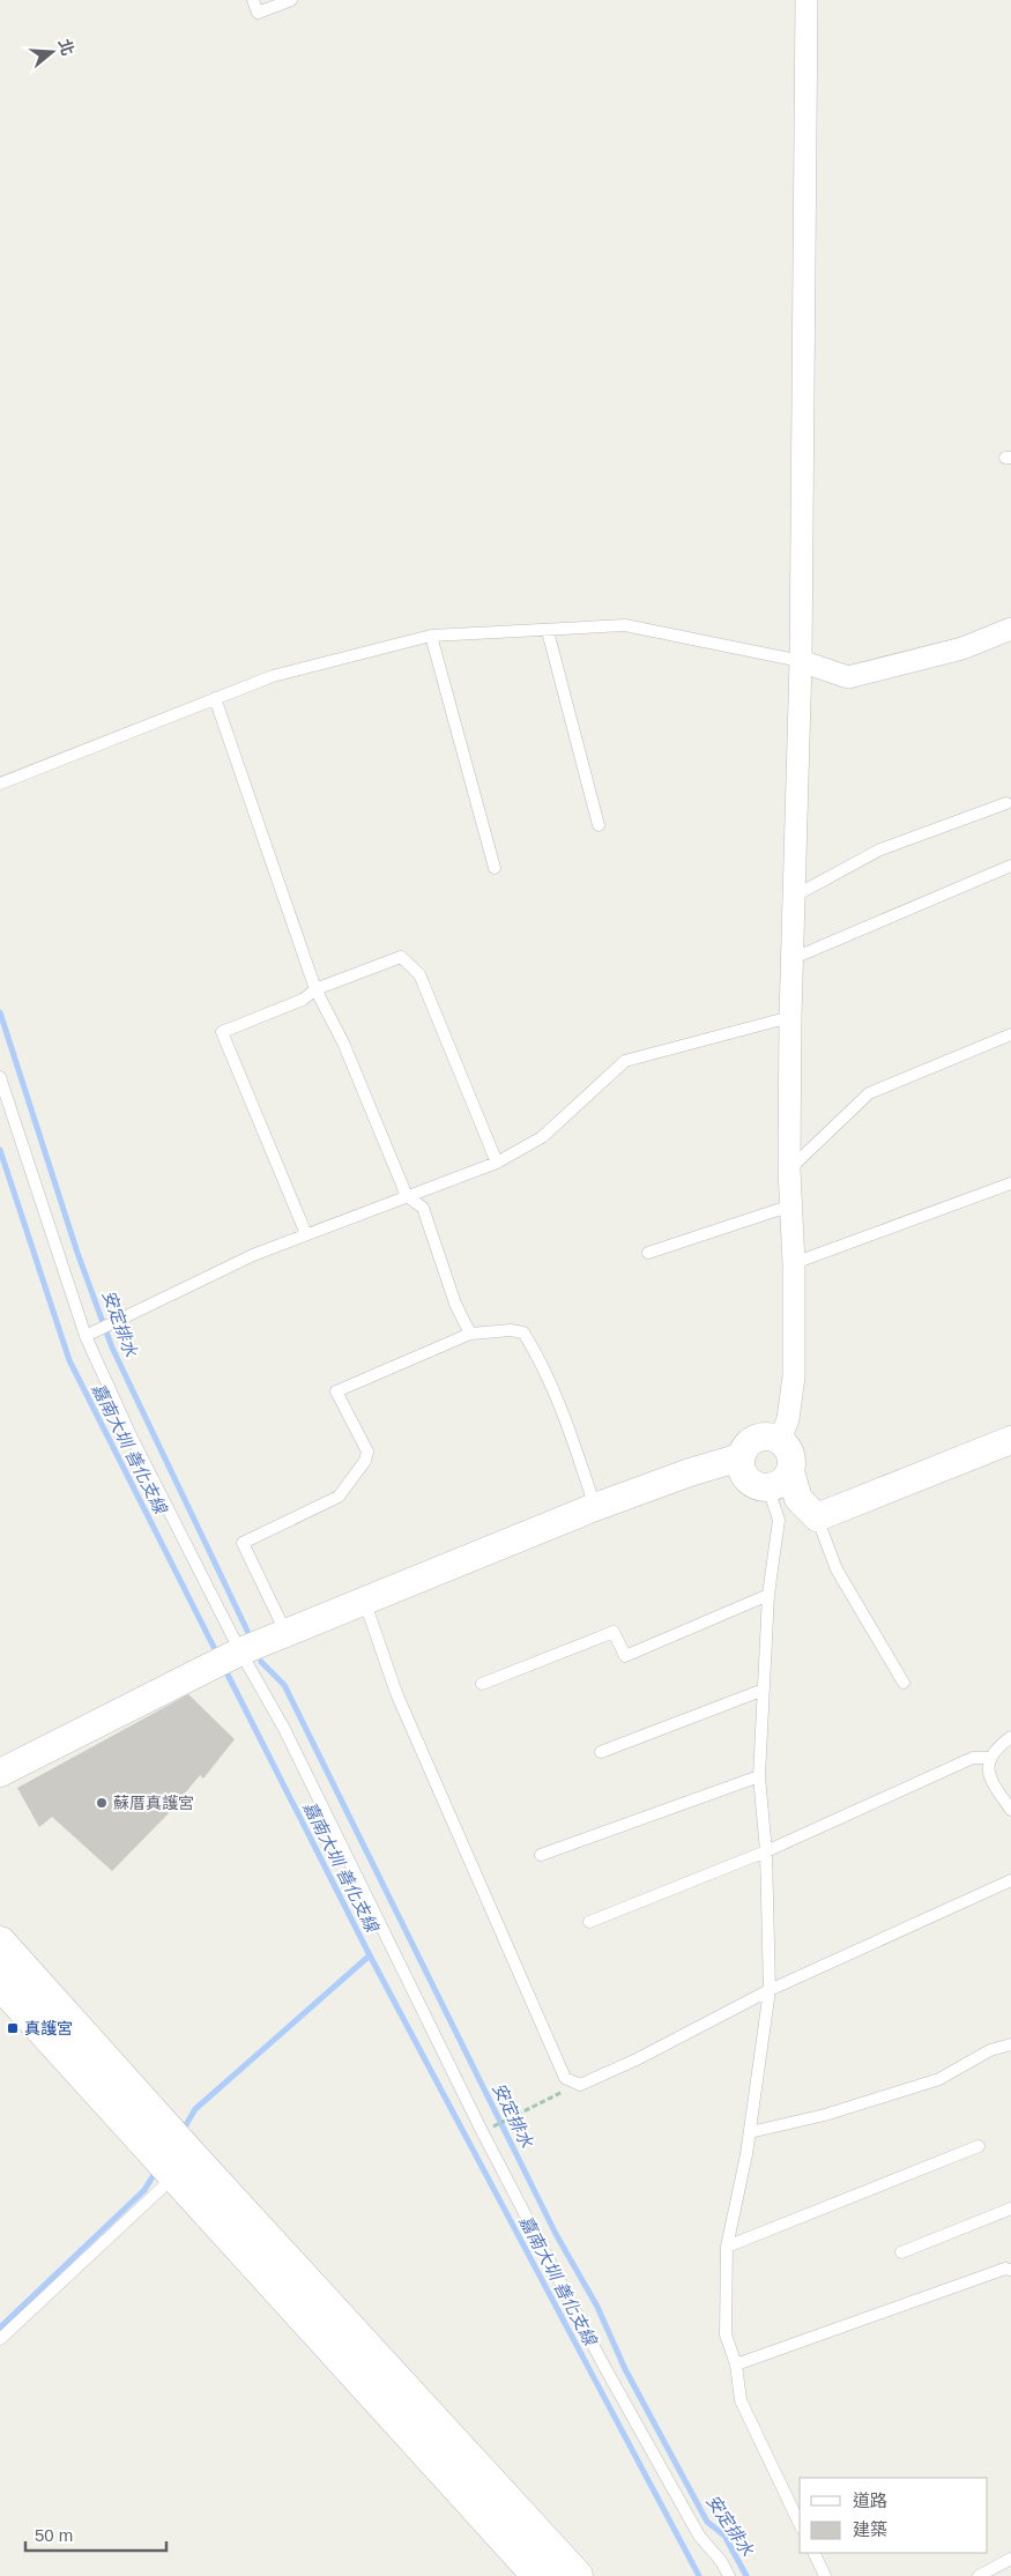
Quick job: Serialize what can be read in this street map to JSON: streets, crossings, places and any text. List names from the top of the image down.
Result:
{
  "water": ["安定排水", "嘉南大圳 善化支線"],
  "places": {
    "other": ["蘇厝真護宮"],
    "transit": ["真護宮"]
  },
  "legend": ["道路", "建築"],
  "scale_bar": "50 m",
  "north": "right"
}
